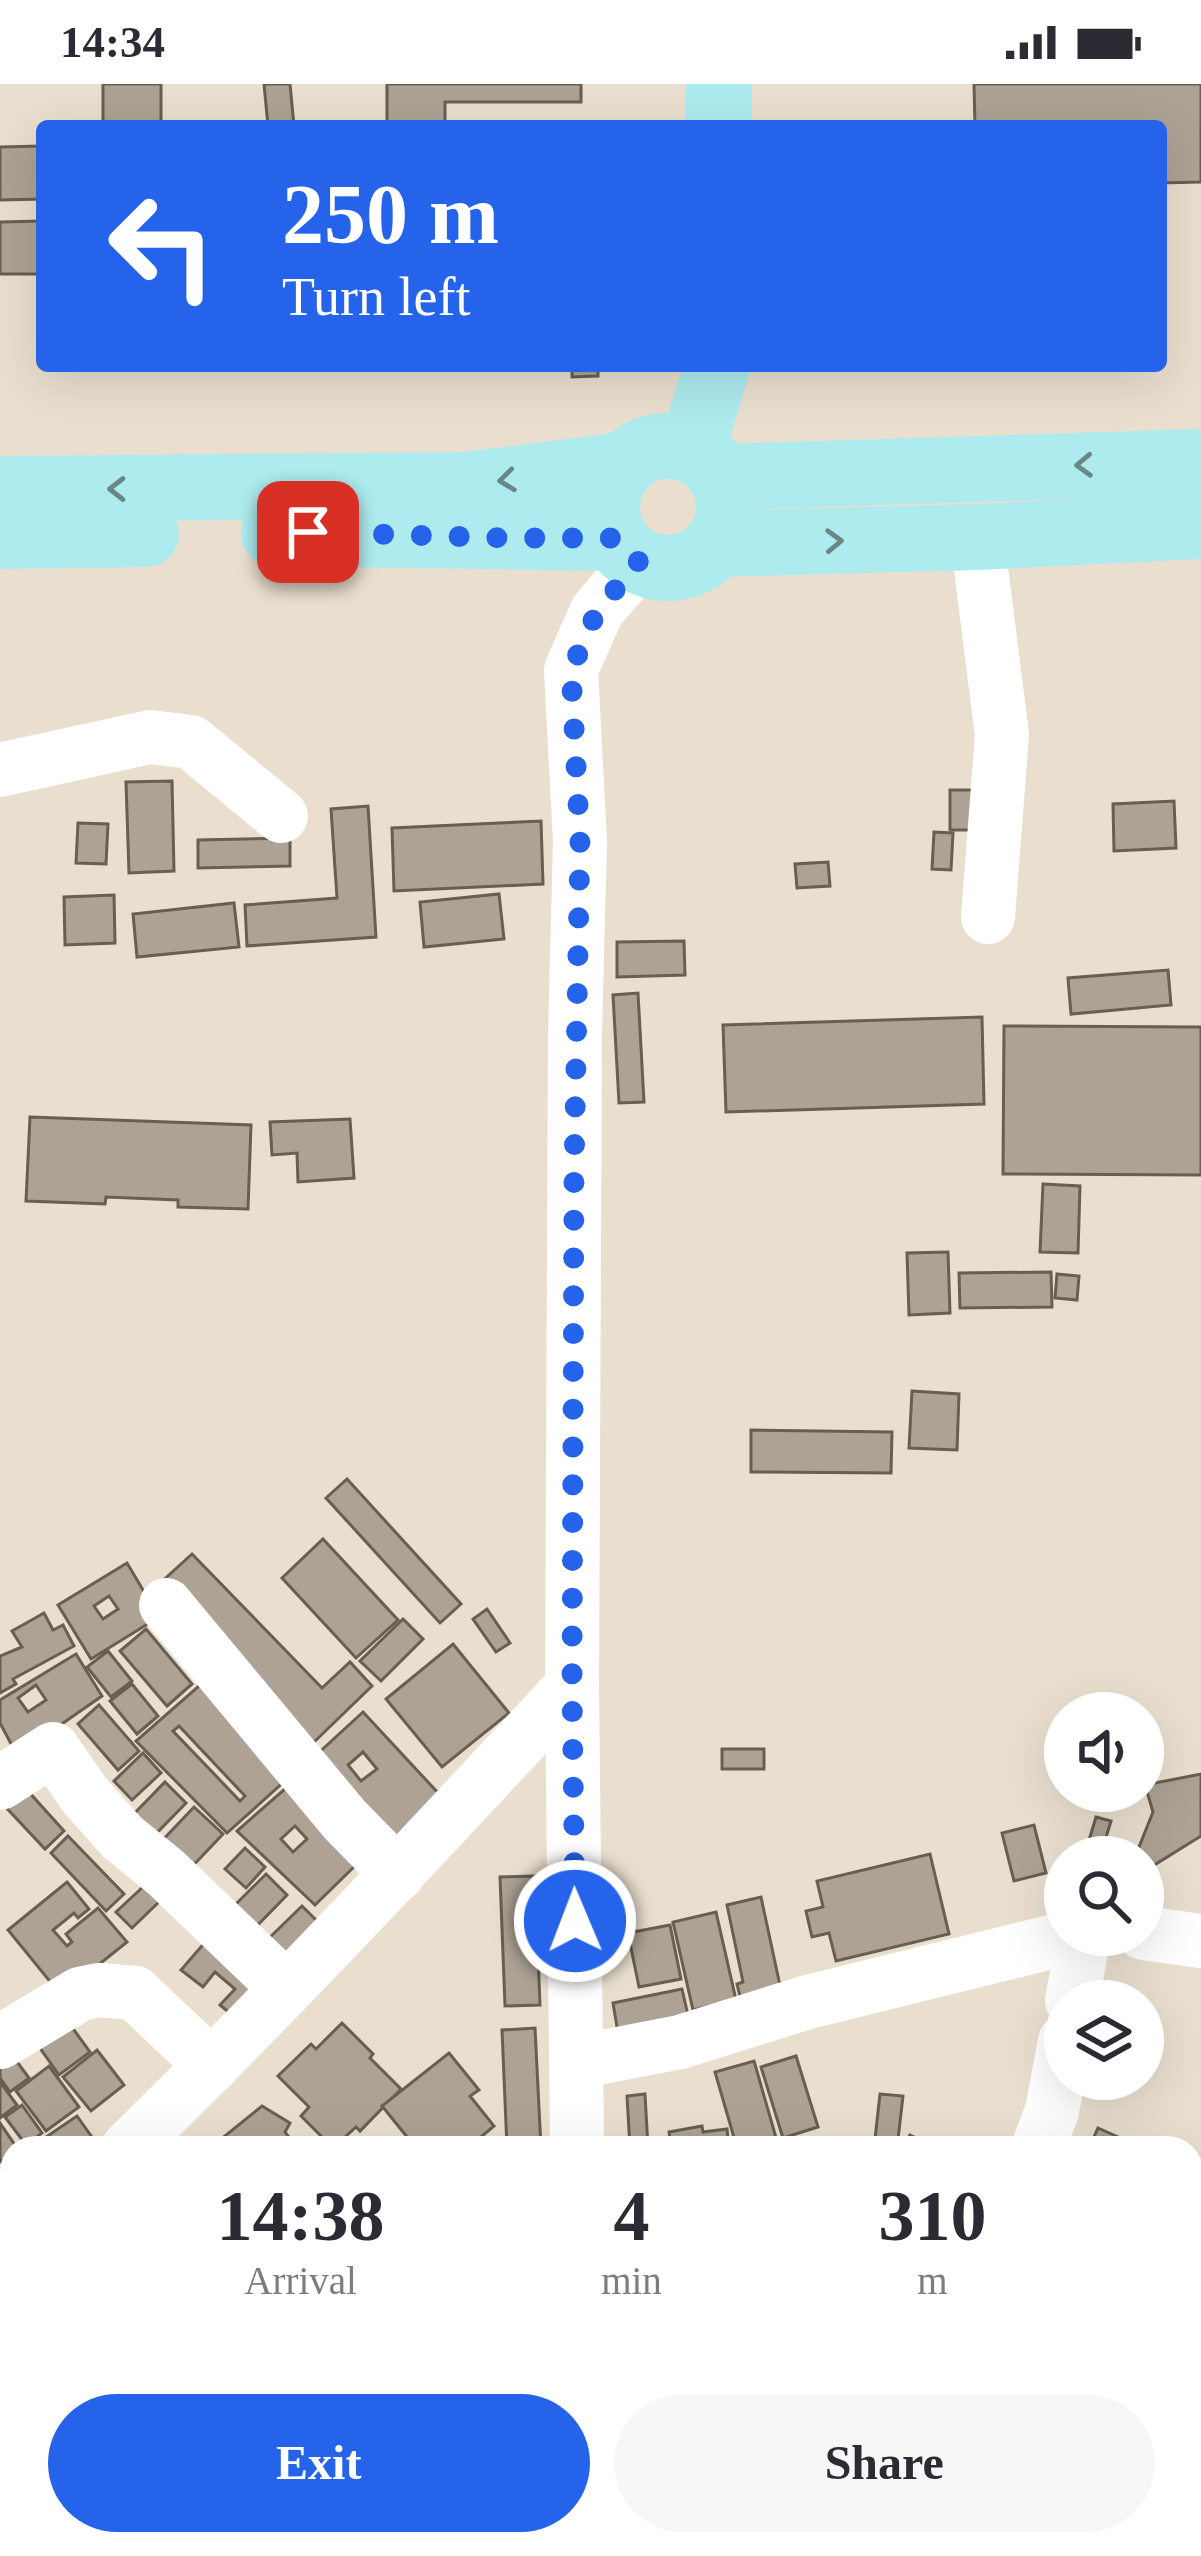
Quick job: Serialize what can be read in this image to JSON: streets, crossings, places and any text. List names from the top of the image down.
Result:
{
  "page": {
    "status": "14:34",
    "turn": ["250 m", "Turn left"],
    "eta": [
      "14:38",
      "Arrival",
      "4",
      "min",
      "310",
      "m"
    ],
    "buttons": ["Exit", "Share"]
  }
}
